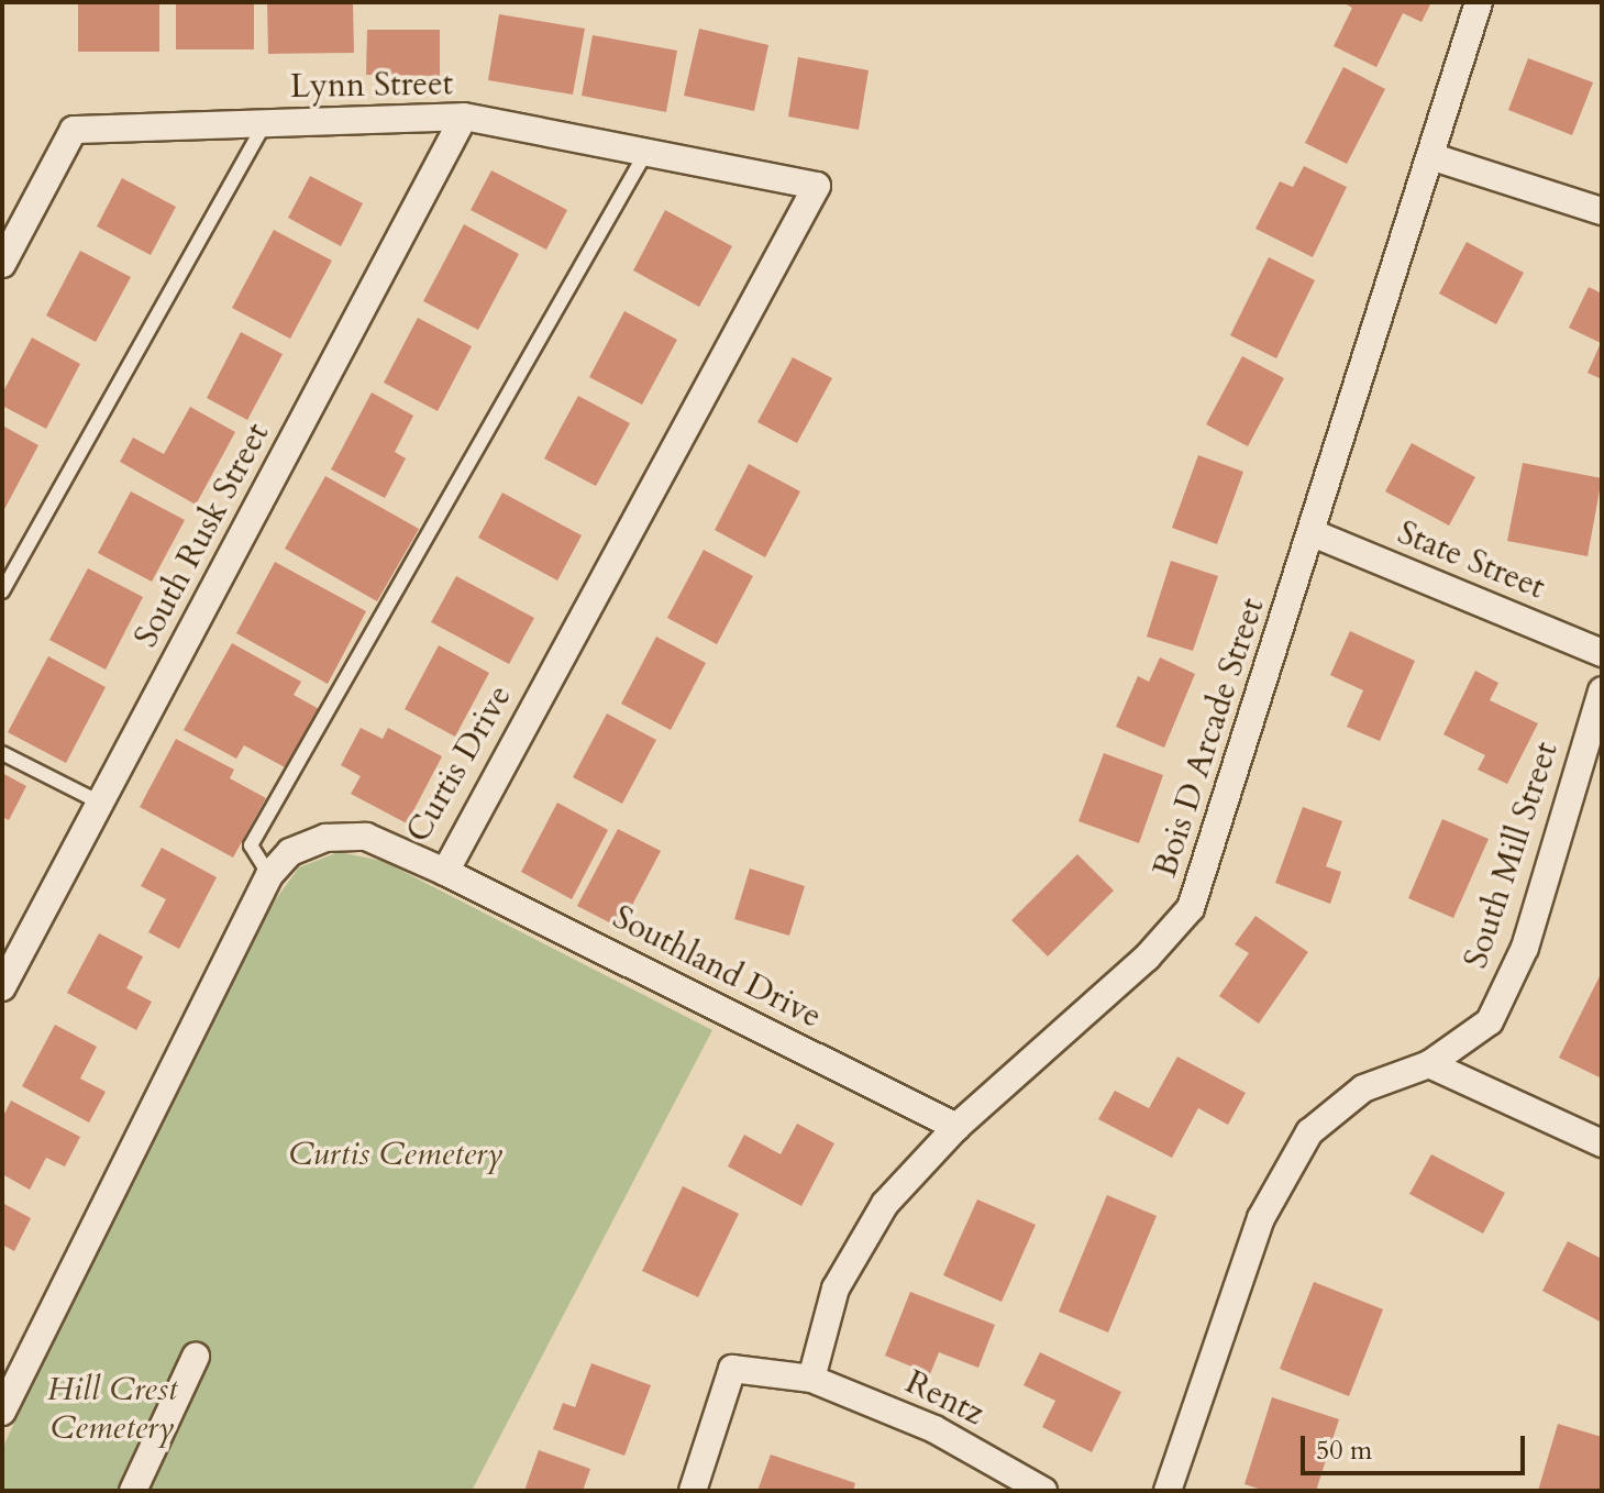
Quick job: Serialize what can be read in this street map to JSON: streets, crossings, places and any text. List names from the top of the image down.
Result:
{
  "streets": {
    "street": [
      "Lynn Street",
      "South Rusk Street",
      "State Street",
      "Bois D Arcade Street",
      "Curtis Drive",
      "South Mill Street",
      "Southland Drive",
      "Rentz"
    ]
  },
  "crossings": [
    ["Lynn Street", "South Rusk Street"],
    ["Lynn Street", "Curtis Drive"],
    ["State Street", "Bois D Arcade Street"],
    ["Bois D Arcade Street", "Southland Drive"],
    ["Bois D Arcade Street", "Rentz"],
    ["Curtis Drive", "Southland Drive"]
  ],
  "parks": ["Curtis Cemetery", "Hill Crest Cemetery"],
  "scale_bar": "50 m"
}
